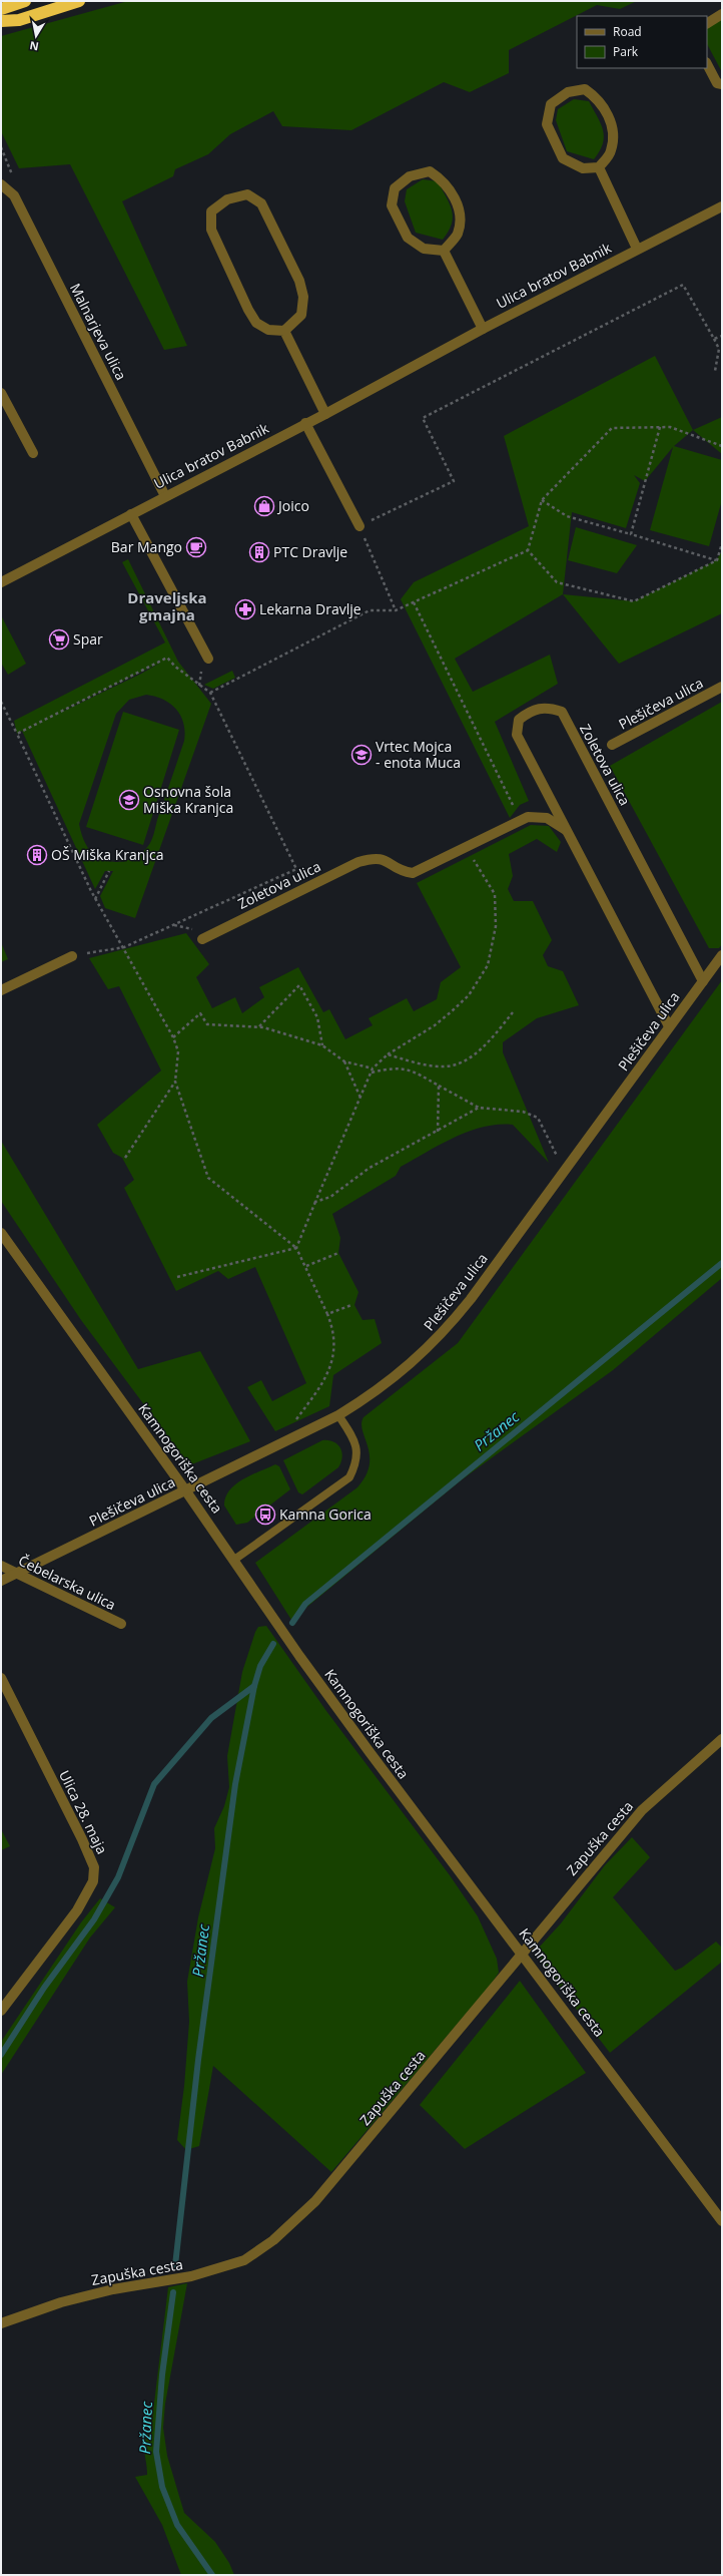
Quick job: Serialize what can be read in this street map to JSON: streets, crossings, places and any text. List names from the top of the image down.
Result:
{
  "streets": {
    "street": [
      "Ulica bratov Babnik",
      "Malnarjeva ulica",
      "Plešičeva ulica",
      "Zoletova ulica",
      "Kamnogoriška cesta",
      "Čebelarska ulica",
      "Ulica 28. maja",
      "Zapuška cesta"
    ]
  },
  "crossings": [
    ["Ulica bratov Babnik", "Malnarjeva ulica"],
    ["Plešičeva ulica", "Zoletova ulica"],
    ["Plešičeva ulica", "Kamnogoriška cesta"],
    ["Plešičeva ulica", "Čebelarska ulica"],
    ["Kamnogoriška cesta", "Zapuška cesta"]
  ],
  "districts": ["Draveljska gmajna"],
  "water": ["Pržanec"],
  "places": {
    "shop": ["Joico"],
    "cafe": ["Bar Mango"],
    "building": ["PTC Dravlje", "OŠ Miška Kranjca"],
    "pharmacy": ["Lekarna Dravlje"],
    "supermarket": ["Spar"],
    "school or university": ["Vrtec Mojca - enota Muca", "Osnovna šola Miška Kranjca"],
    "bus stop": ["Kamna Gorica"]
  },
  "legend": ["Road", "Park"],
  "north": "bottom"
}
